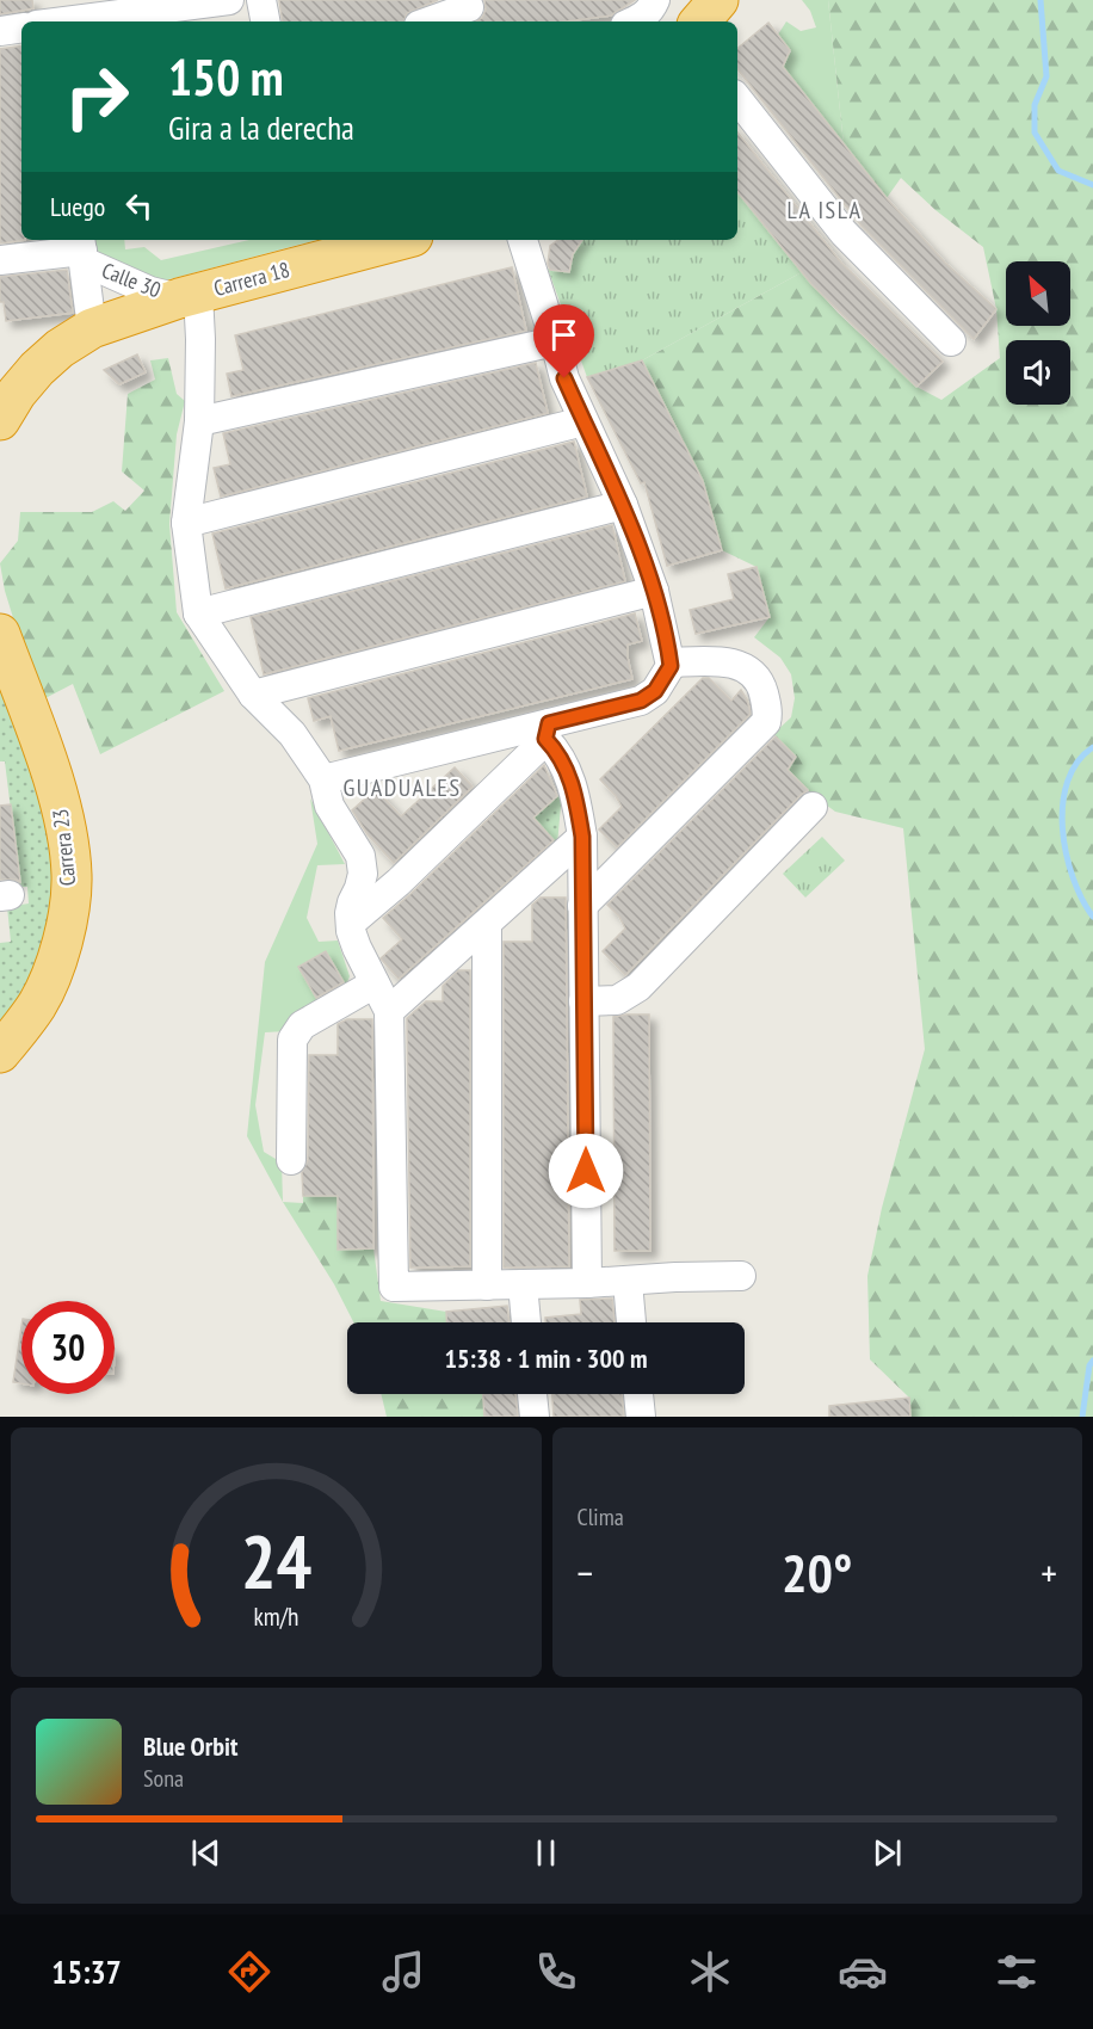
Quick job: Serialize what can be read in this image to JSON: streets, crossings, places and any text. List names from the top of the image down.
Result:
{
  "streets": {
    "highway": ["Carrera 18", "Carrera 23"],
    "street": ["Calle 30"]
  },
  "crossings": [
    ["Carrera 18", "Calle 30"]
  ],
  "districts": ["LA ISLA", "GUADUALES"],
  "north": "top left",
  "page": {
    "turn": ["150 m", "Gira a la derecha"],
    "then": "Luego",
    "limit": "30",
    "trip": "15:38 · 1 min · 300 m",
    "tile": "Clima",
    "heat": ["−", "20°", "+"],
    "song": ["Blue Orbit", "Sona"],
    "tabs": "15:37",
    "gauge": ["24", "km/h"]
  }
}
